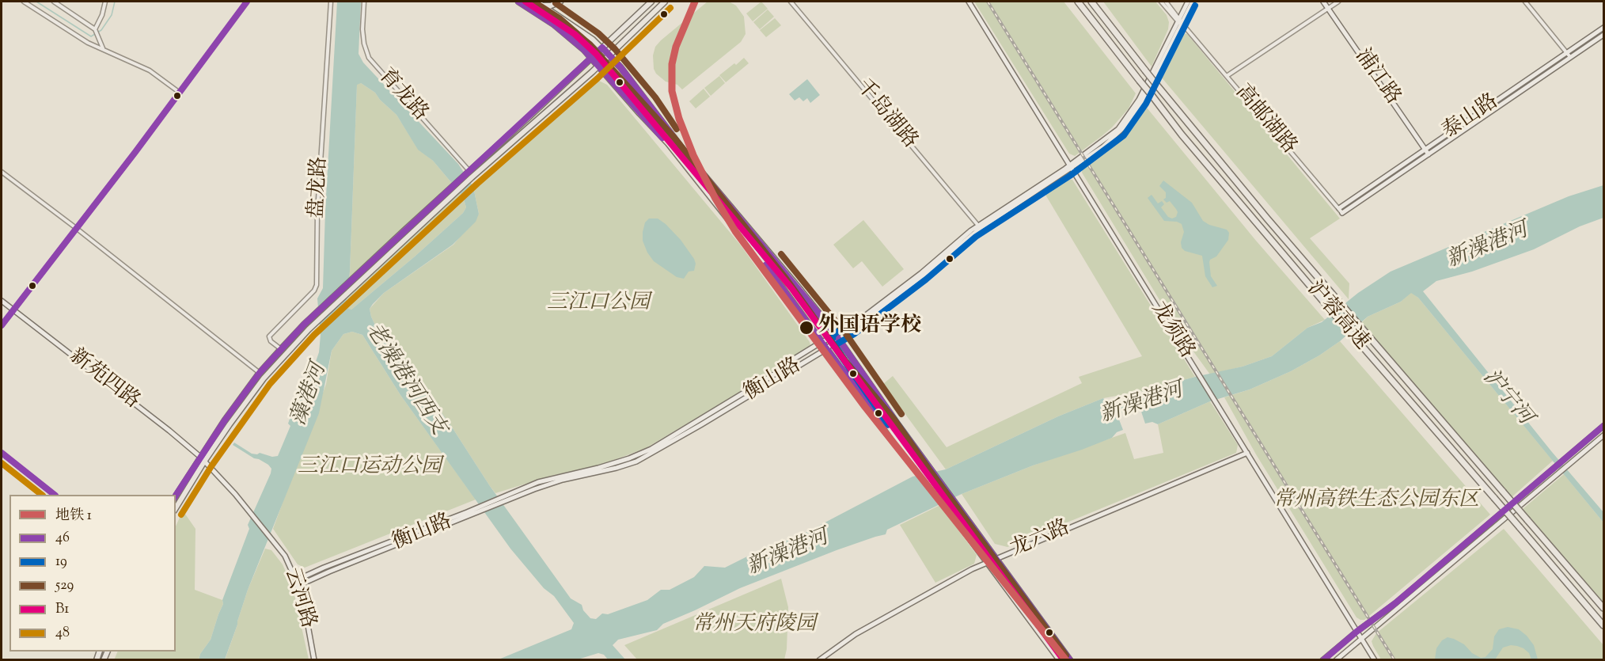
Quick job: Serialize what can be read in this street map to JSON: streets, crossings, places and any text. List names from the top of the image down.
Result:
{
  "streets": {
    "highway": ["沪蓉高速"],
    "street": [
      "浦江路",
      "育龙路",
      "千岛湖路",
      "泰山路",
      "高邮湖路",
      "盘龙路",
      "龙须路",
      "新苑四路",
      "衡山路",
      "龙六路",
      "云河路"
    ]
  },
  "crossings": [
    ["浦江路", "泰山路"],
    ["千岛湖路", "衡山路"],
    ["泰山路", "高邮湖路"],
    ["高邮湖路", "衡山路"],
    ["龙须路", "衡山路"],
    ["龙须路", "龙六路"],
    ["新苑四路", "云河路"],
    ["衡山路", "云河路"]
  ],
  "water": [
    "新澡港河",
    "老澡港河西支",
    "藻港河",
    "沪宁河"
  ],
  "parks": [
    "三江口公园",
    "三江口运动公园",
    "常州高铁生态公园东区",
    "常州天府陵园"
  ],
  "places": ["外国语学校"],
  "lines": [
    "metro line 1",
    "transit line 46",
    "transit line 529",
    "transit line B1",
    "transit line 19",
    "transit line 48"
  ],
  "legend": [
    "地铁 1",
    "46",
    "19",
    "529",
    "B1",
    "48"
  ]
}
